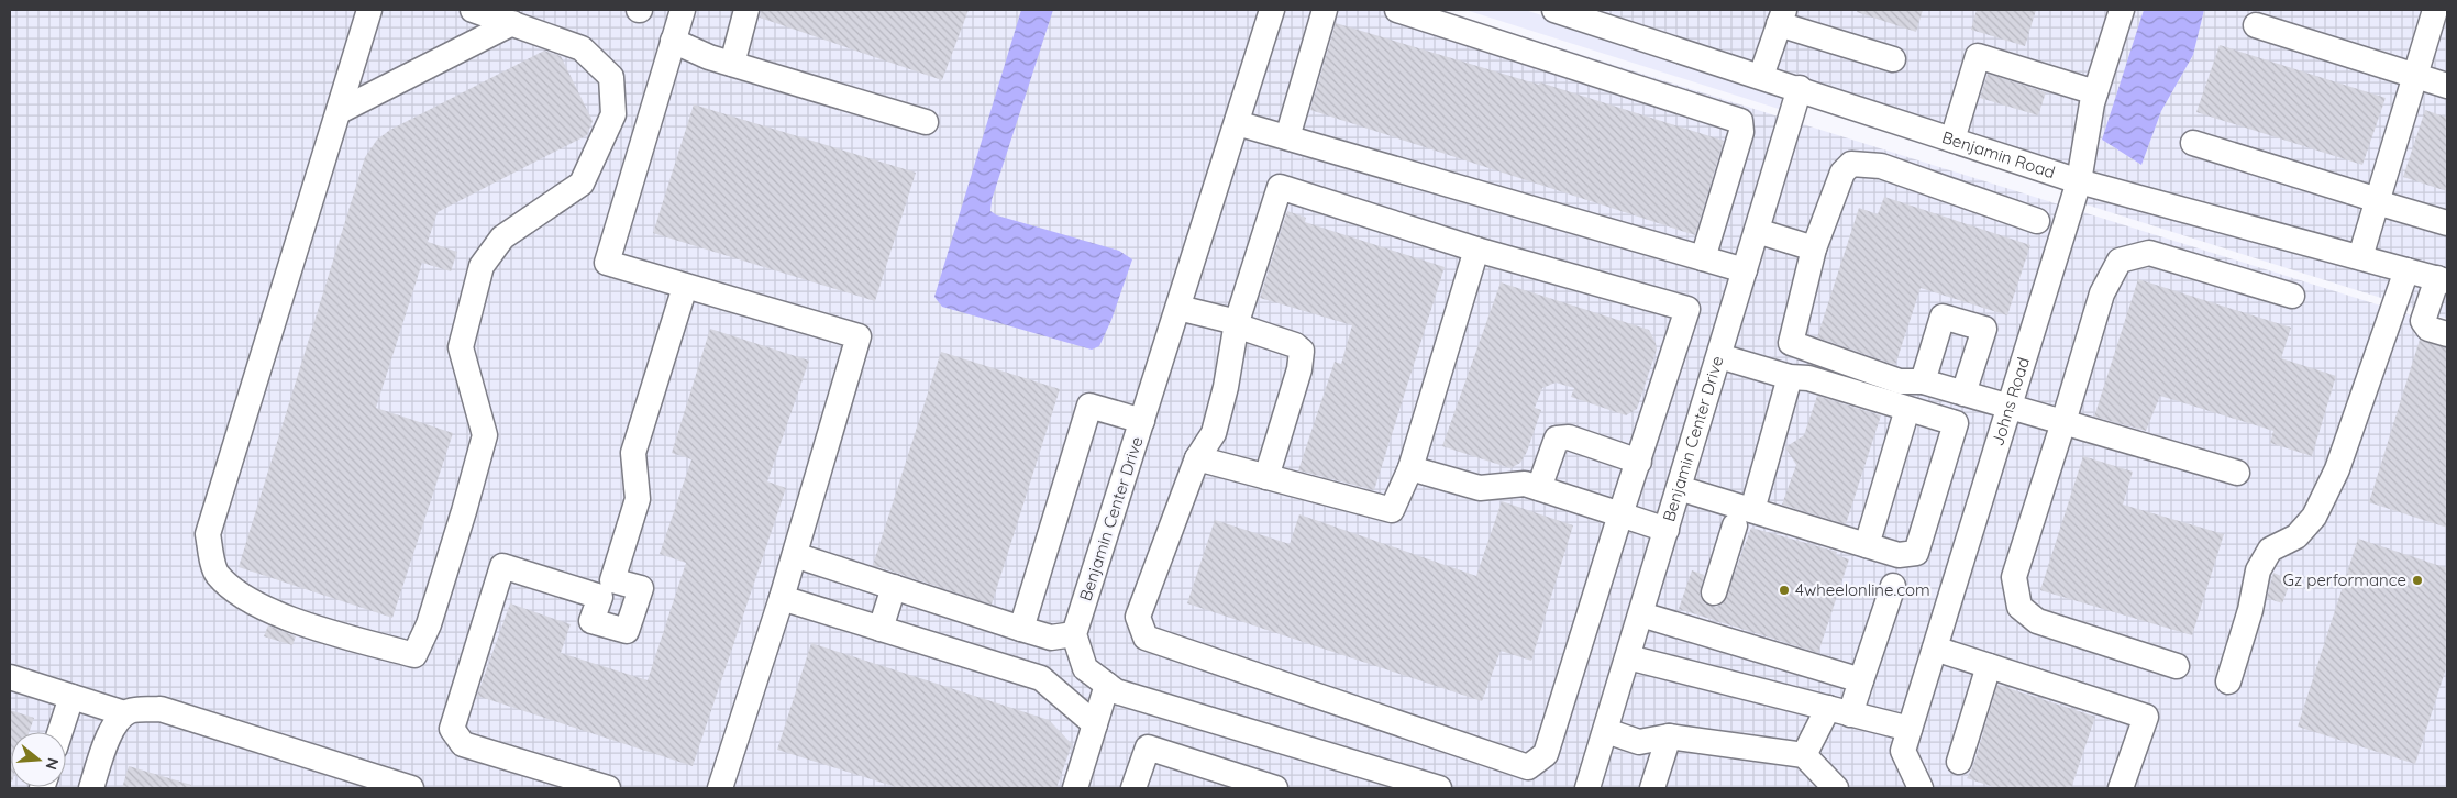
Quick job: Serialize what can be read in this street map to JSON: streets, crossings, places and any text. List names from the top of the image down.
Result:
{
  "streets": {
    "street": ["Benjamin Road", "Johns Road", "Benjamin Center Drive"]
  },
  "crossings": [
    ["Benjamin Road", "Johns Road"],
    ["Benjamin Road", "Benjamin Center Drive"]
  ],
  "places": ["Gz performance", "4wheelonline.com"],
  "north": "right"
}
